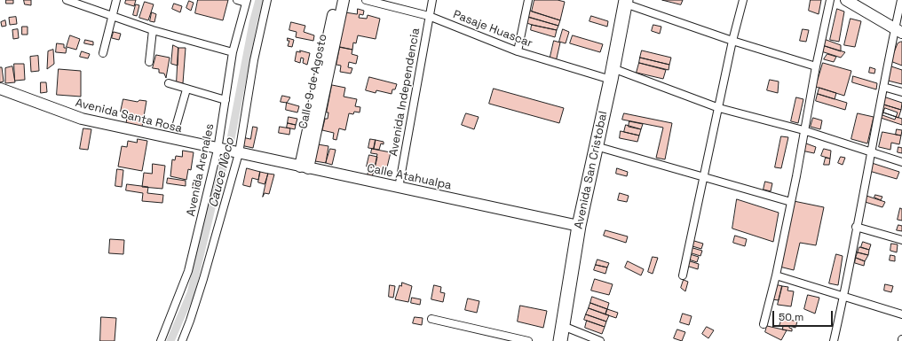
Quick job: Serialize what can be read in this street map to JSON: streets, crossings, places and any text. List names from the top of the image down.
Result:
{
  "streets": {
    "highway": ["Avenida San Cristobal"],
    "street": [
      "Pasaje Huascar",
      "Calle 9 de Agosto",
      "Avenida Independencia",
      "Avenida Santa Rosa",
      "Avenida Arenales",
      "Calle Atahualpa"
    ]
  },
  "crossings": [
    ["Pasaje Huascar", "Avenida Independencia"],
    ["Pasaje Huascar", "Avenida San Cristobal"],
    ["Calle 9 de Agosto", "Calle Atahualpa"],
    ["Avenida Independencia", "Calle Atahualpa"],
    ["Avenida Santa Rosa", "Avenida Arenales"],
    ["Avenida Santa Rosa", "Calle Atahualpa"],
    ["Avenida San Cristobal", "Calle Atahualpa"]
  ],
  "water": ["Cauce Noco"],
  "scale_bar": "50 m"
}
